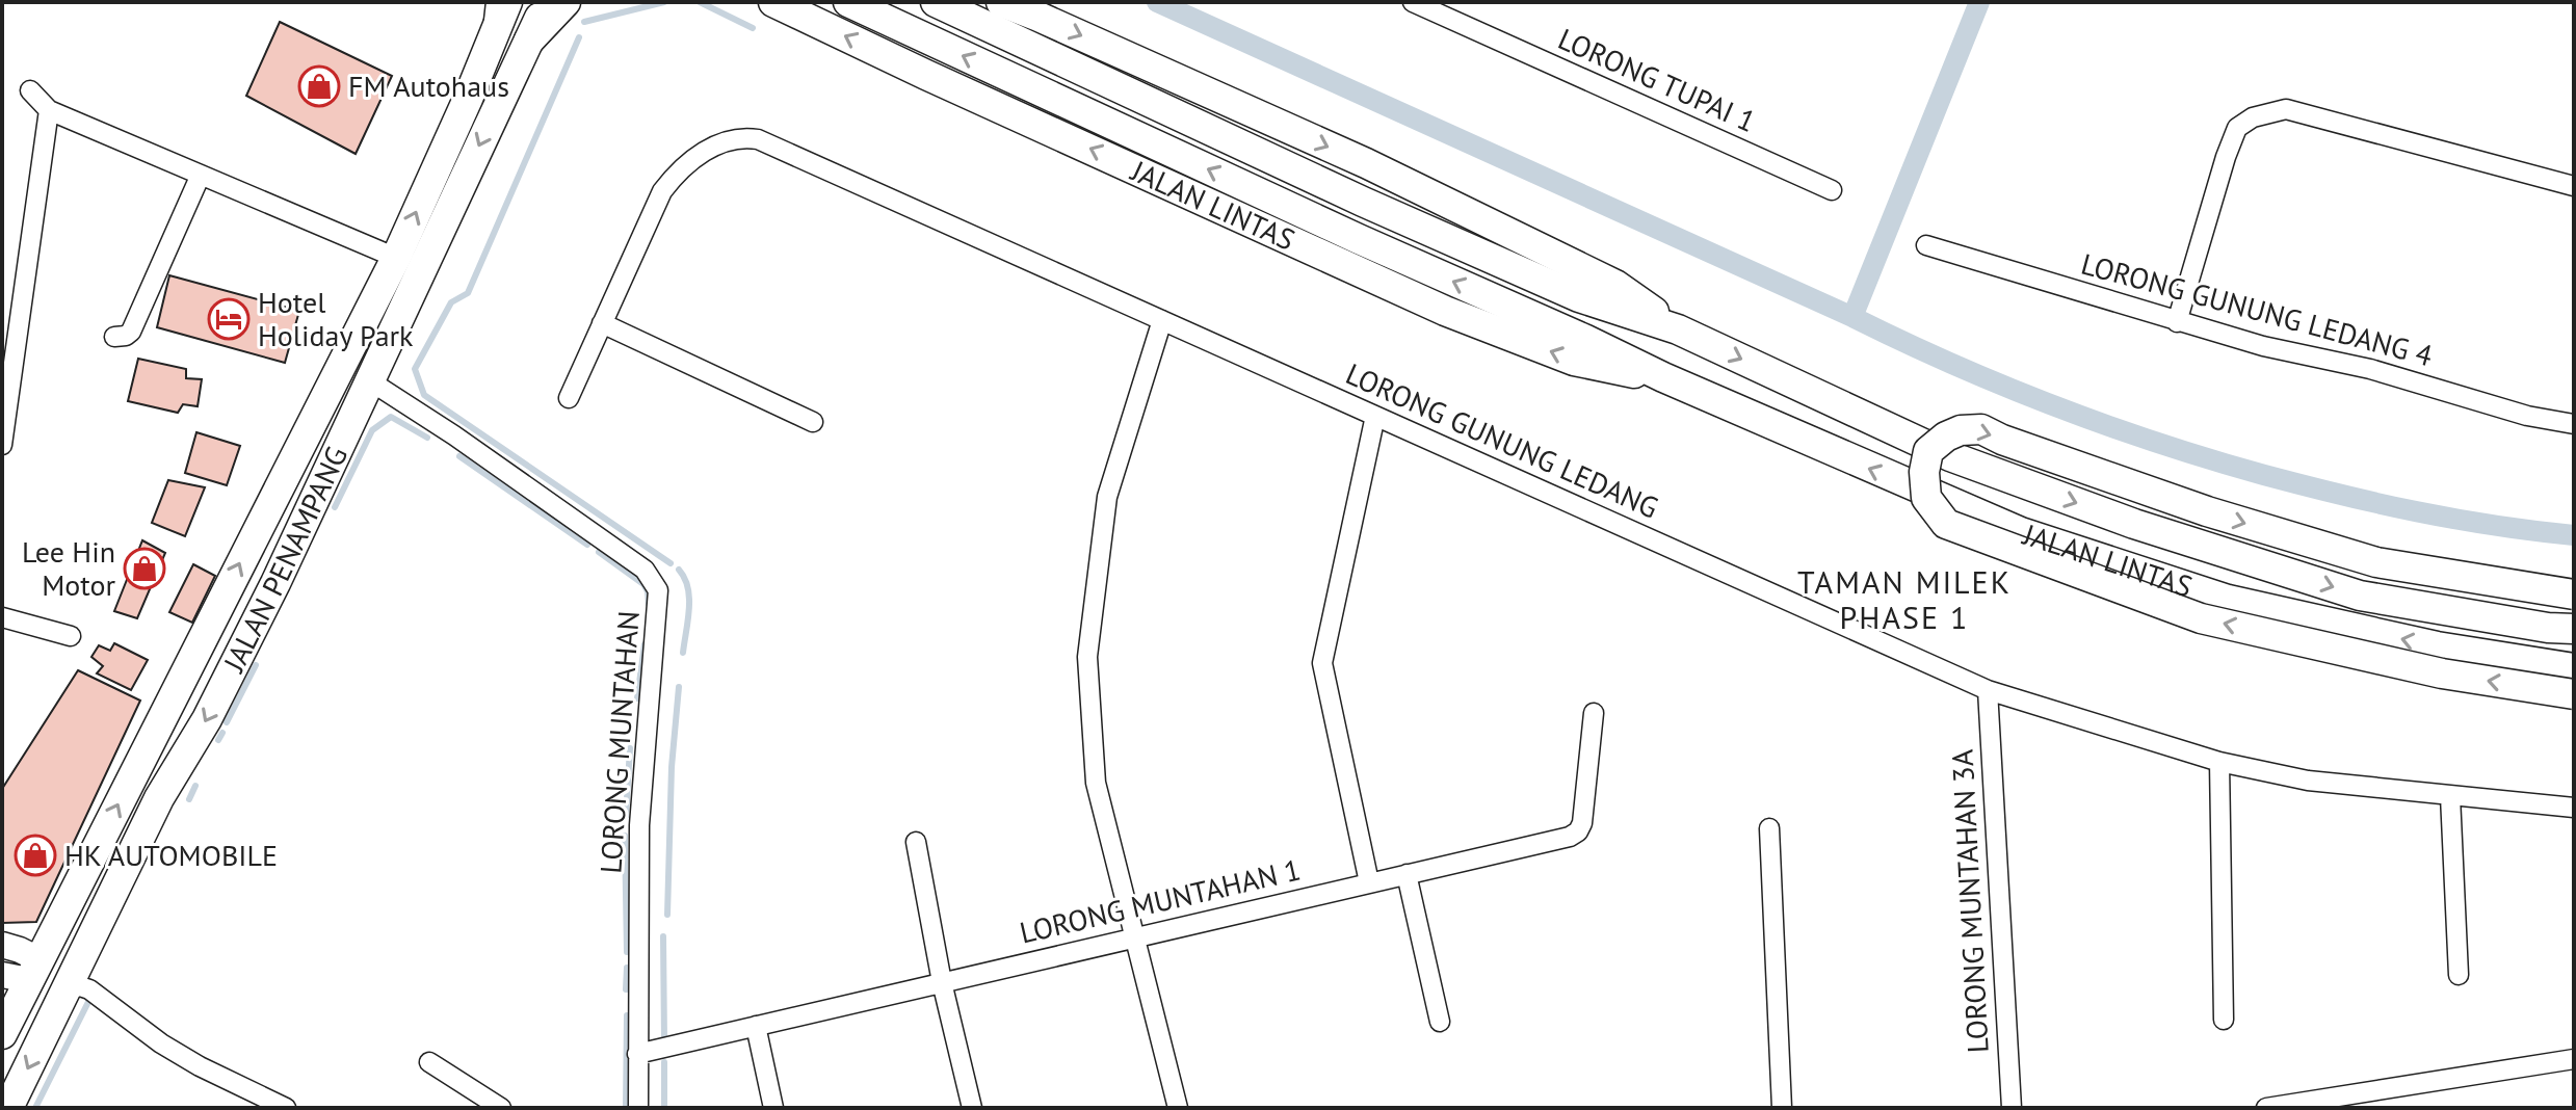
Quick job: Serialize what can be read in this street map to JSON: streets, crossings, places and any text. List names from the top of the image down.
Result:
{
  "streets": {
    "main road": ["JALAN LINTAS", "JALAN PENAMPANG"],
    "street": [
      "LORONG TUPAI 1",
      "LORONG GUNUNG LEDANG 4",
      "LORONG GUNUNG LEDANG",
      "LORONG MUNTAHAN",
      "LORONG MUNTAHAN 1",
      "LORONG MUNTAHAN 3A"
    ]
  },
  "crossings": [
    ["LORONG GUNUNG LEDANG", "LORONG MUNTAHAN 3A"],
    ["JALAN PENAMPANG", "LORONG MUNTAHAN"],
    ["LORONG MUNTAHAN", "LORONG MUNTAHAN 1"]
  ],
  "districts": ["TAMAN MILEK PHASE 1"],
  "places": {
    "shop": ["FM Autohaus", "Lee Hin Motor", "HK AUTOMOBILE"],
    "hotel": ["Hotel Holiday Park"]
  }
}
